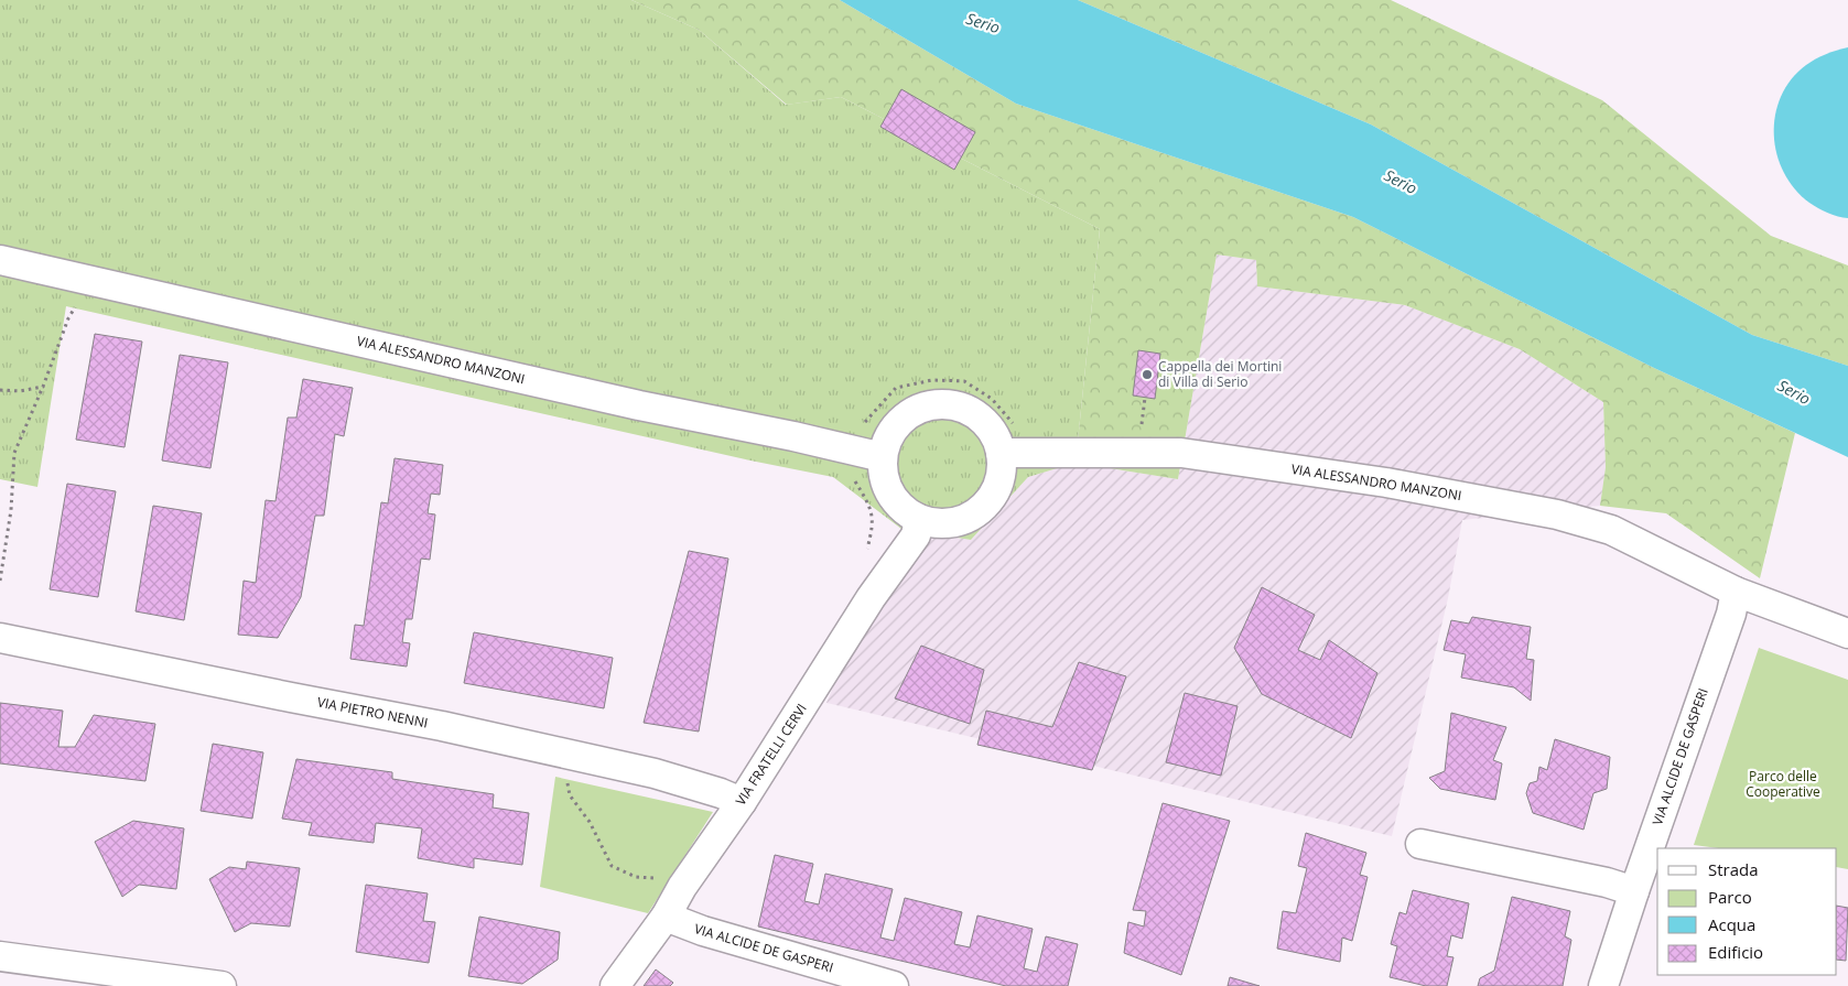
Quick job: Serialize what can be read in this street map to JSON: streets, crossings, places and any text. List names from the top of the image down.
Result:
{
  "streets": {
    "street": [
      "VIA ALESSANDRO MANZONI",
      "VIA PIETRO NENNI",
      "VIA FRATELLI CERVI",
      "VIA ALCIDE DE GASPERI"
    ]
  },
  "crossings": [
    ["VIA ALESSANDRO MANZONI", "VIA FRATELLI CERVI"],
    ["VIA ALESSANDRO MANZONI", "VIA ALCIDE DE GASPERI"],
    ["VIA PIETRO NENNI", "VIA FRATELLI CERVI"],
    ["VIA FRATELLI CERVI", "VIA ALCIDE DE GASPERI"]
  ],
  "water": ["Serio"],
  "parks": ["Parco delle Cooperative"],
  "places": ["Cappella dei Mortini di Villa di Serio"],
  "legend": [
    "Strada",
    "Parco",
    "Acqua",
    "Edificio"
  ]
}
